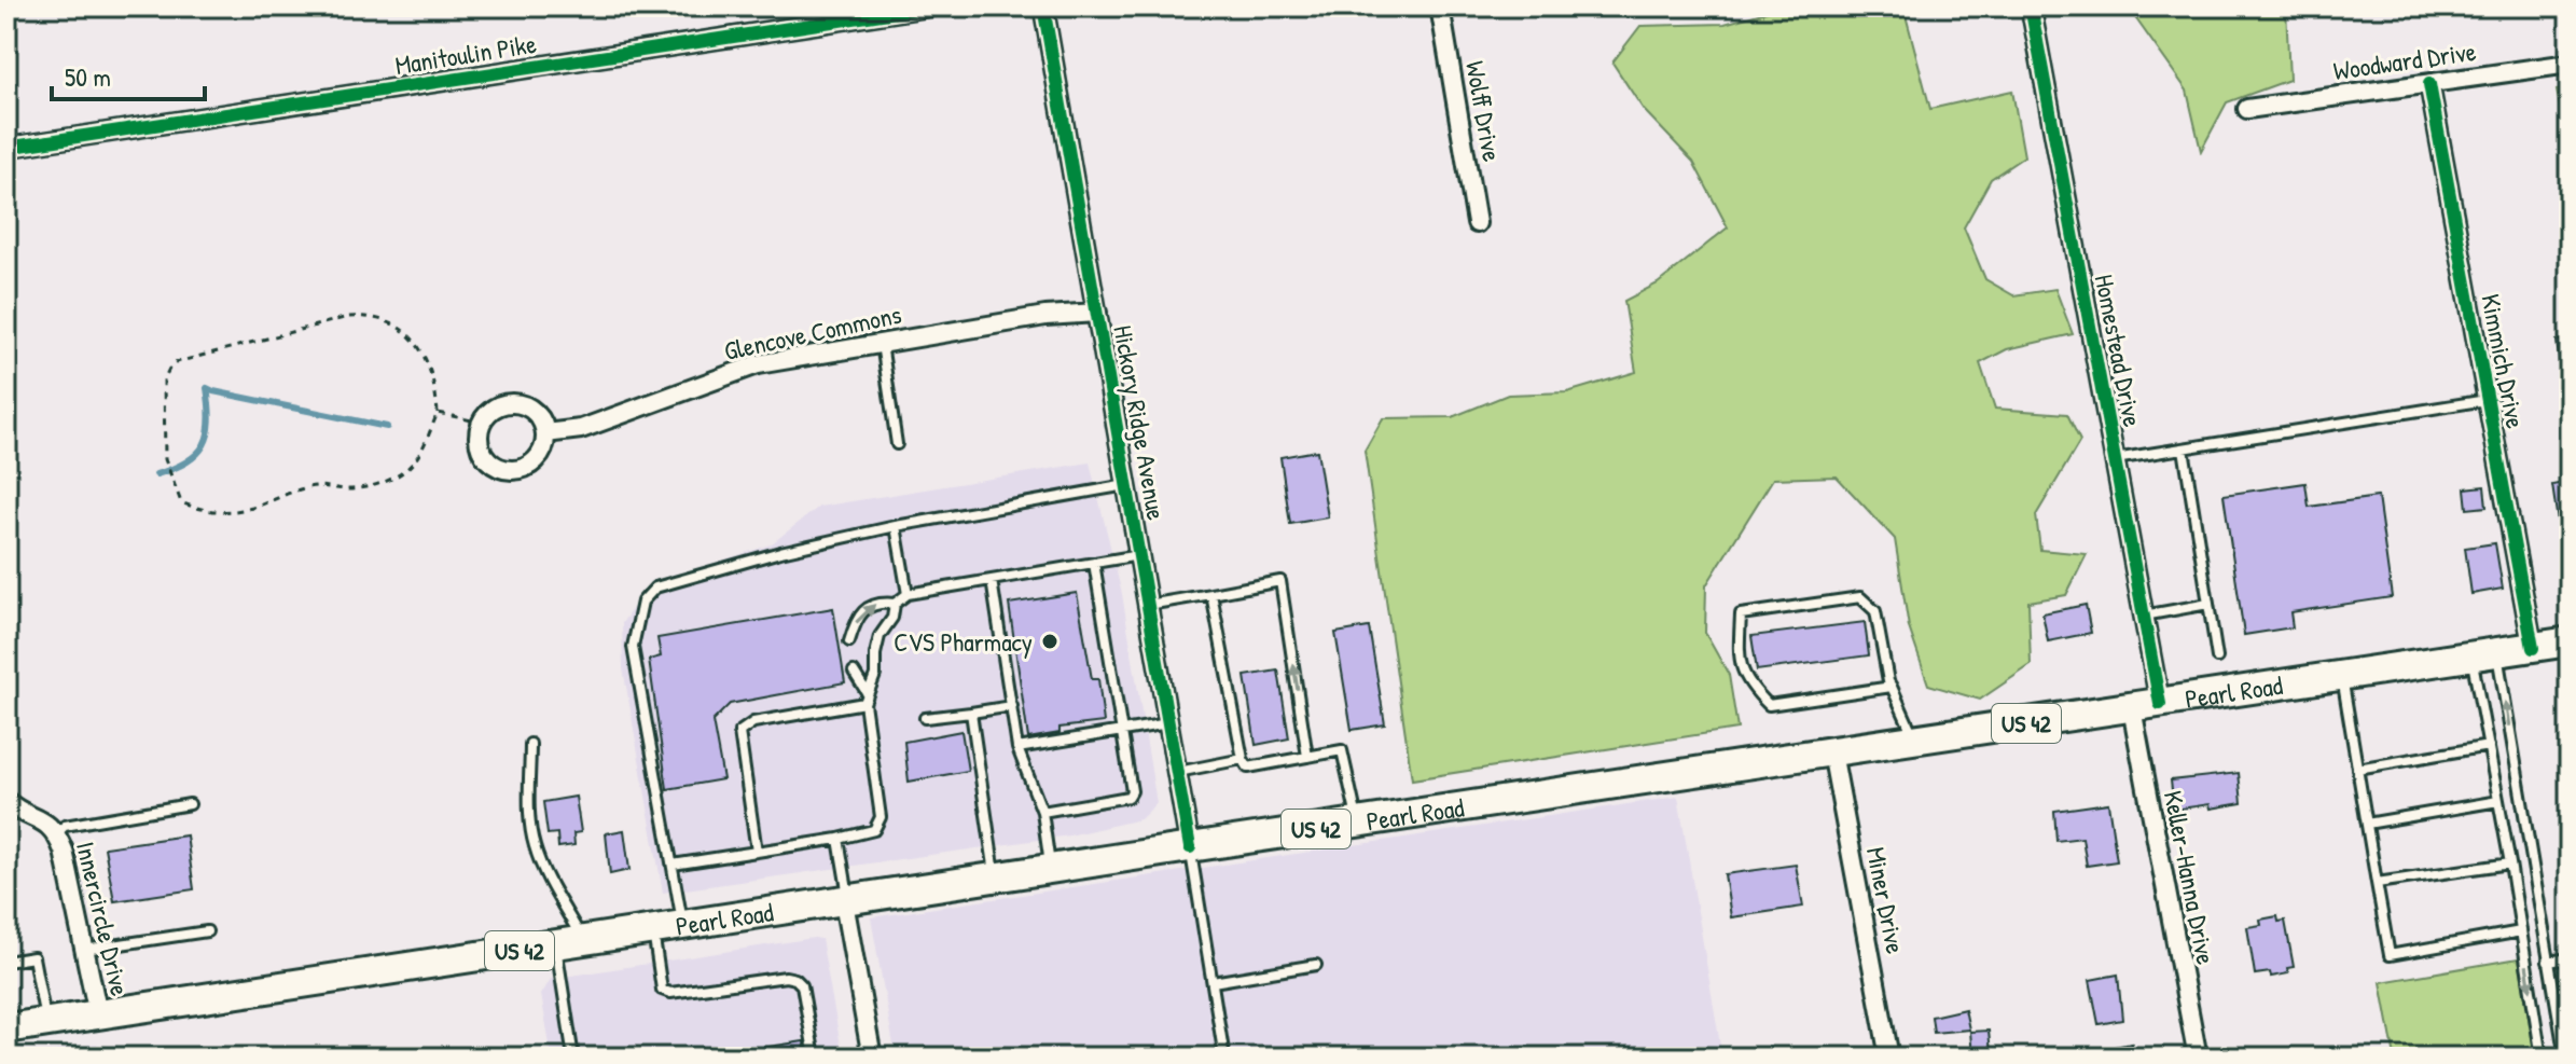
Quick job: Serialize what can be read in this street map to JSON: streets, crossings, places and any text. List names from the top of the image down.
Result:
{
  "streets": {
    "main road": ["Pearl Road", "US 42"],
    "street": [
      "Manitoulin Pike",
      "Woodward Drive",
      "Wolff Drive",
      "Glencove Commons",
      "Homestead Drive",
      "Kimmich Drive",
      "Hickory Ridge Avenue",
      "Keller-Hanna Drive",
      "Miner Drive",
      "Innercircle Drive"
    ]
  },
  "crossings": [
    ["Woodward Drive", "Kimmich Drive"],
    ["Glencove Commons", "Hickory Ridge Avenue"],
    ["Homestead Drive", "Pearl Road"],
    ["Kimmich Drive", "Pearl Road"],
    ["Hickory Ridge Avenue", "Pearl Road"],
    ["Pearl Road", "Keller-Hanna Drive"],
    ["Pearl Road", "Miner Drive"],
    ["Pearl Road", "Innercircle Drive"]
  ],
  "places": ["CVS Pharmacy"],
  "scale_bar": "50 m"
}
